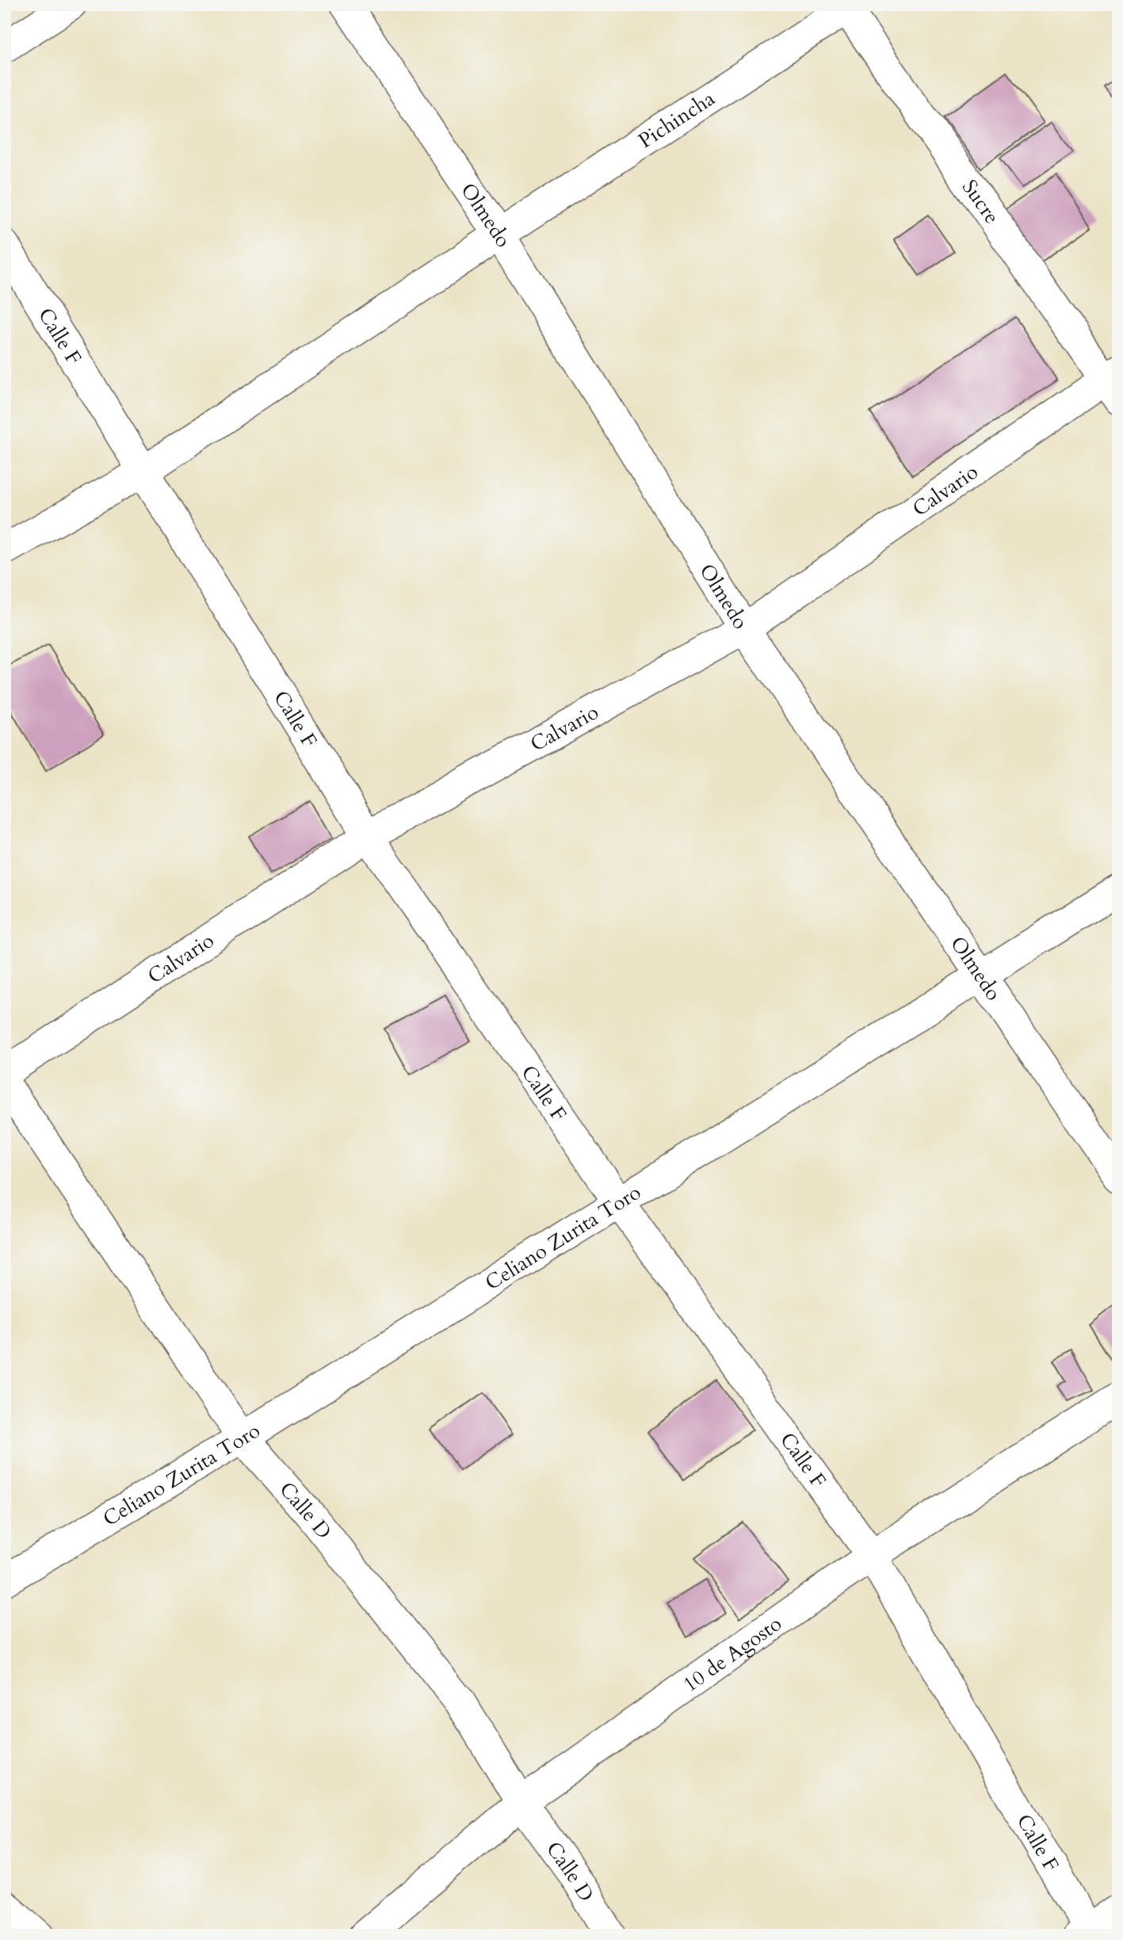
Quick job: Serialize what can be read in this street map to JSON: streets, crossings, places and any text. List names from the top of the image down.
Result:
{
  "streets": {
    "street": [
      "Pichincha",
      "Sucre",
      "Olmedo",
      "Calle F",
      "Calvario",
      "Celiano Zurita Toro",
      "Calle D",
      "10 de Agosto"
    ]
  },
  "crossings": [
    ["Pichincha", "Sucre"],
    ["Pichincha", "Olmedo"],
    ["Pichincha", "Calle F"],
    ["Sucre", "Calvario"],
    ["Olmedo", "Calvario"],
    ["Olmedo", "Celiano Zurita Toro"],
    ["Calle F", "Calvario"],
    ["Calle F", "Celiano Zurita Toro"],
    ["Calle F", "10 de Agosto"],
    ["Celiano Zurita Toro", "Calle D"],
    ["Calle D", "10 de Agosto"]
  ]
}
